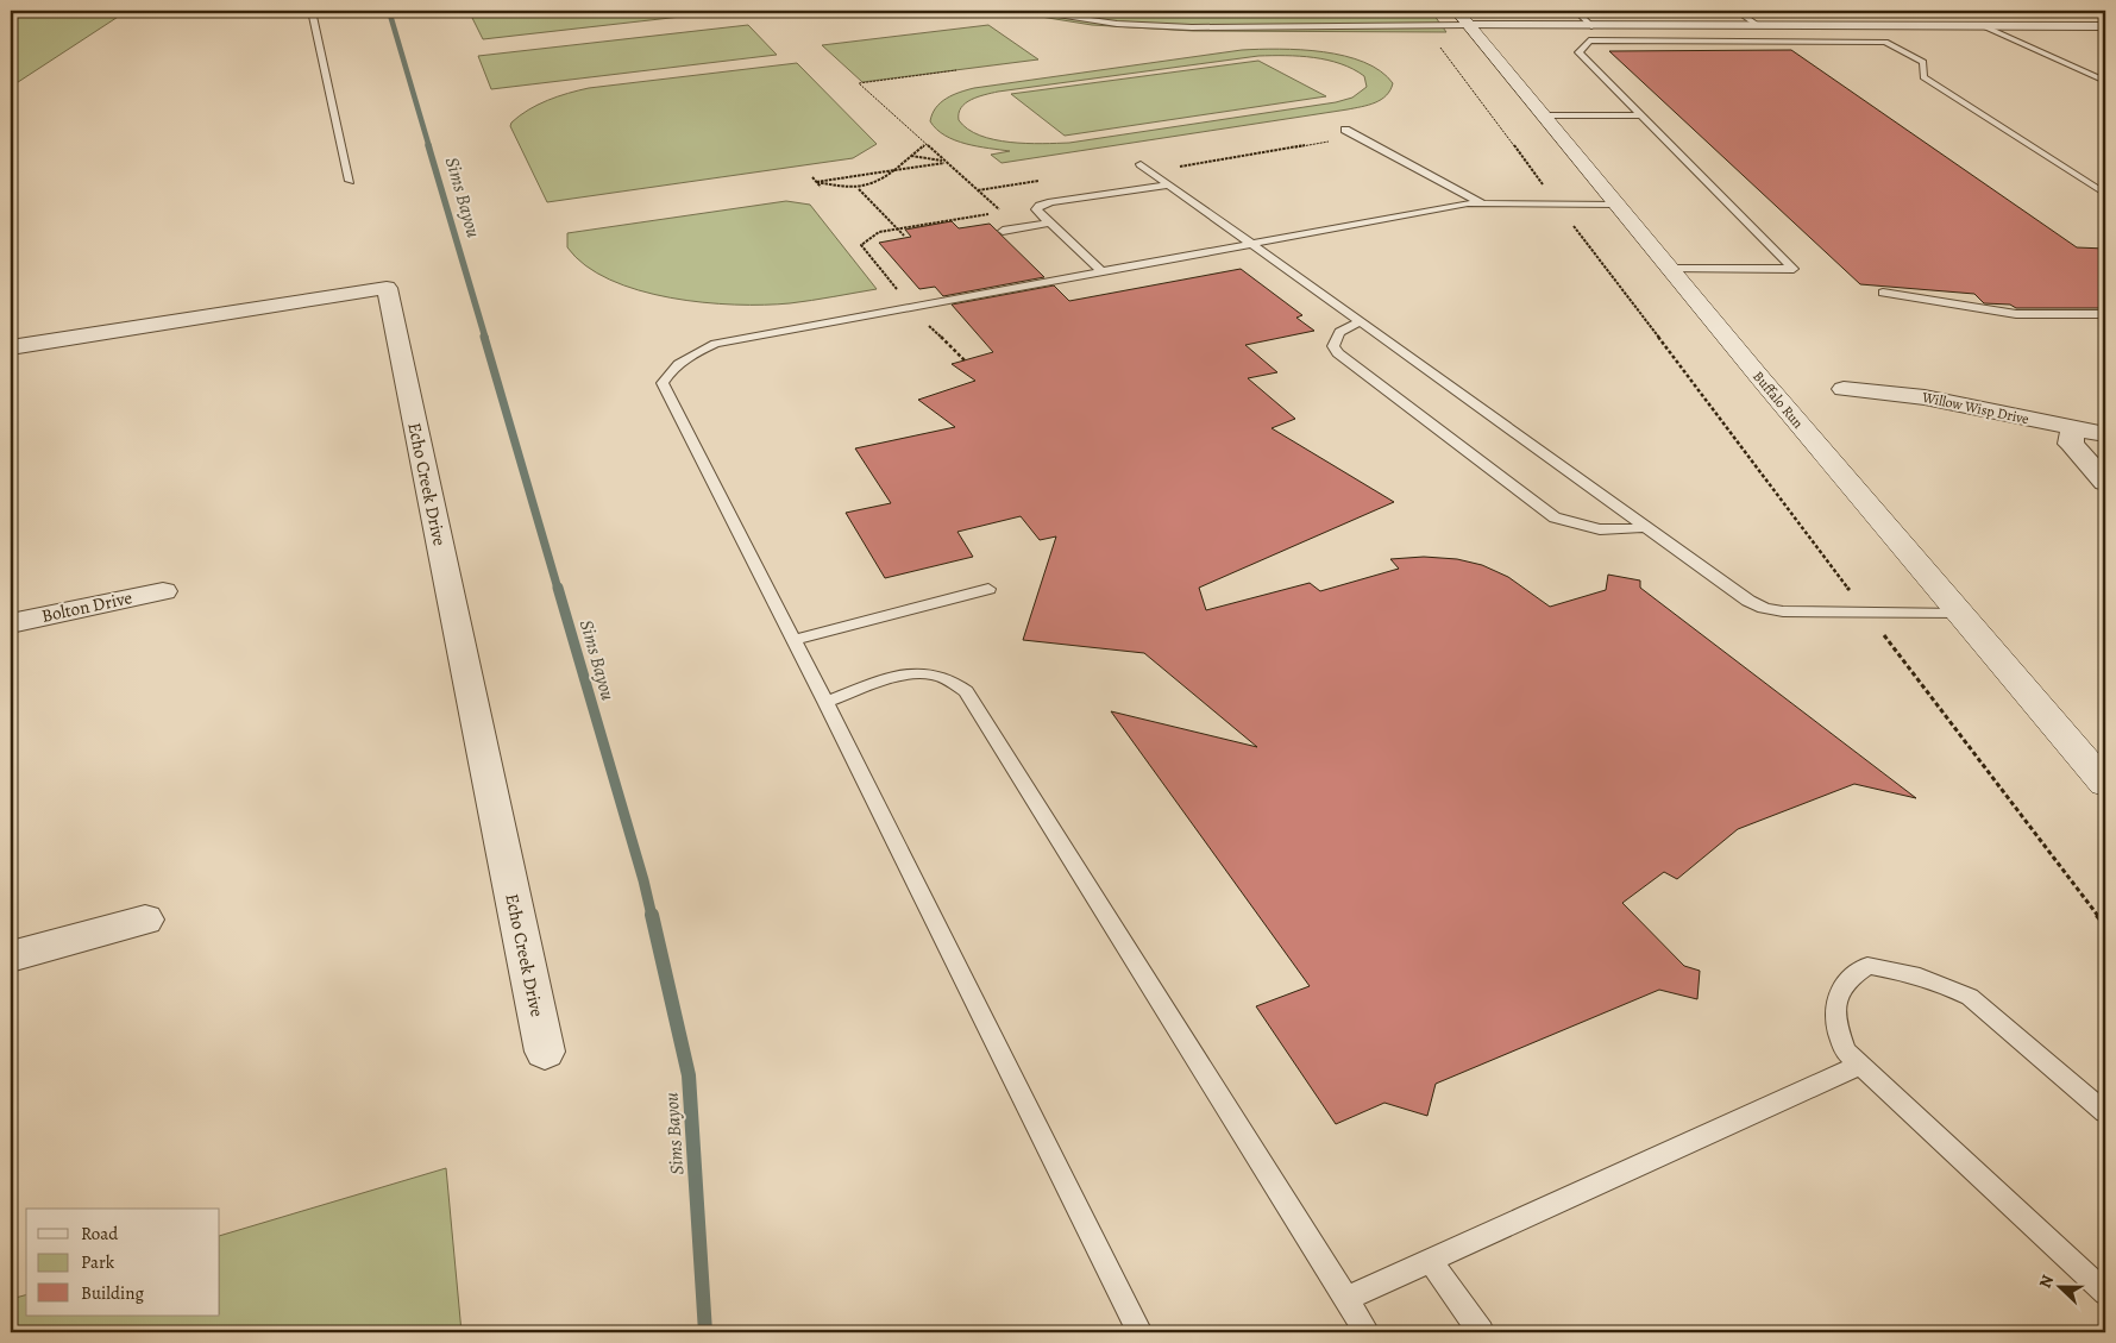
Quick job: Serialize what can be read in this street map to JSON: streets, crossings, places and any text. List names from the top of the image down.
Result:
{
  "streets": {
    "street": [
      "Buffalo Run",
      "Willow Wisp Drive",
      "Echo Creek Drive",
      "Bolton Drive"
    ]
  },
  "water": ["Sims Bayou"],
  "legend": ["Road", "Park", "Building"],
  "north": "left"
}
